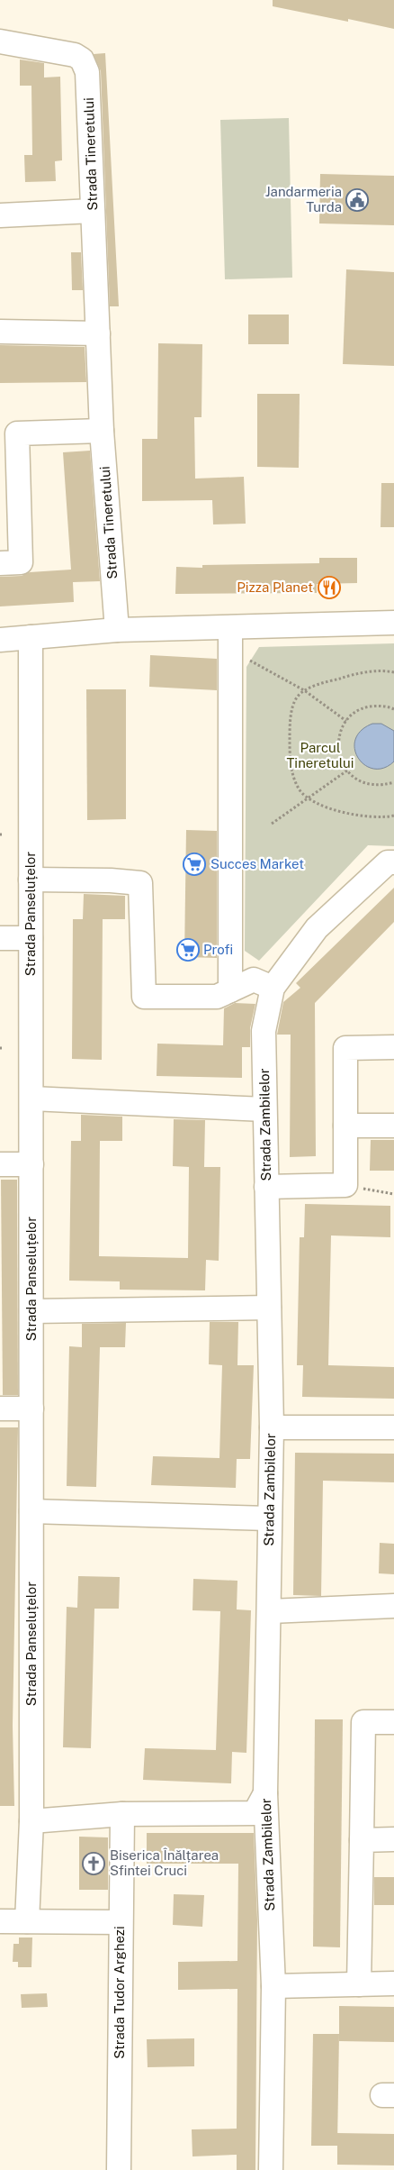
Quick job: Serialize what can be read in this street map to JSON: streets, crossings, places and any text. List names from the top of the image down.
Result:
{
  "streets": {
    "street": [
      "Strada Tineretului",
      "Strada Panseluțelor",
      "Strada Zambilelor",
      "Strada Tudor Arghezi"
    ]
  },
  "parks": ["Parcul Tineretului"],
  "places": {
    "public building": ["Jandarmeria Turda"],
    "restaurant": ["Pizza Planet"],
    "supermarket": ["Succes Market", "Profi"],
    "church": ["Biserica Înălțarea Sfintei Cruci"]
  }
}
